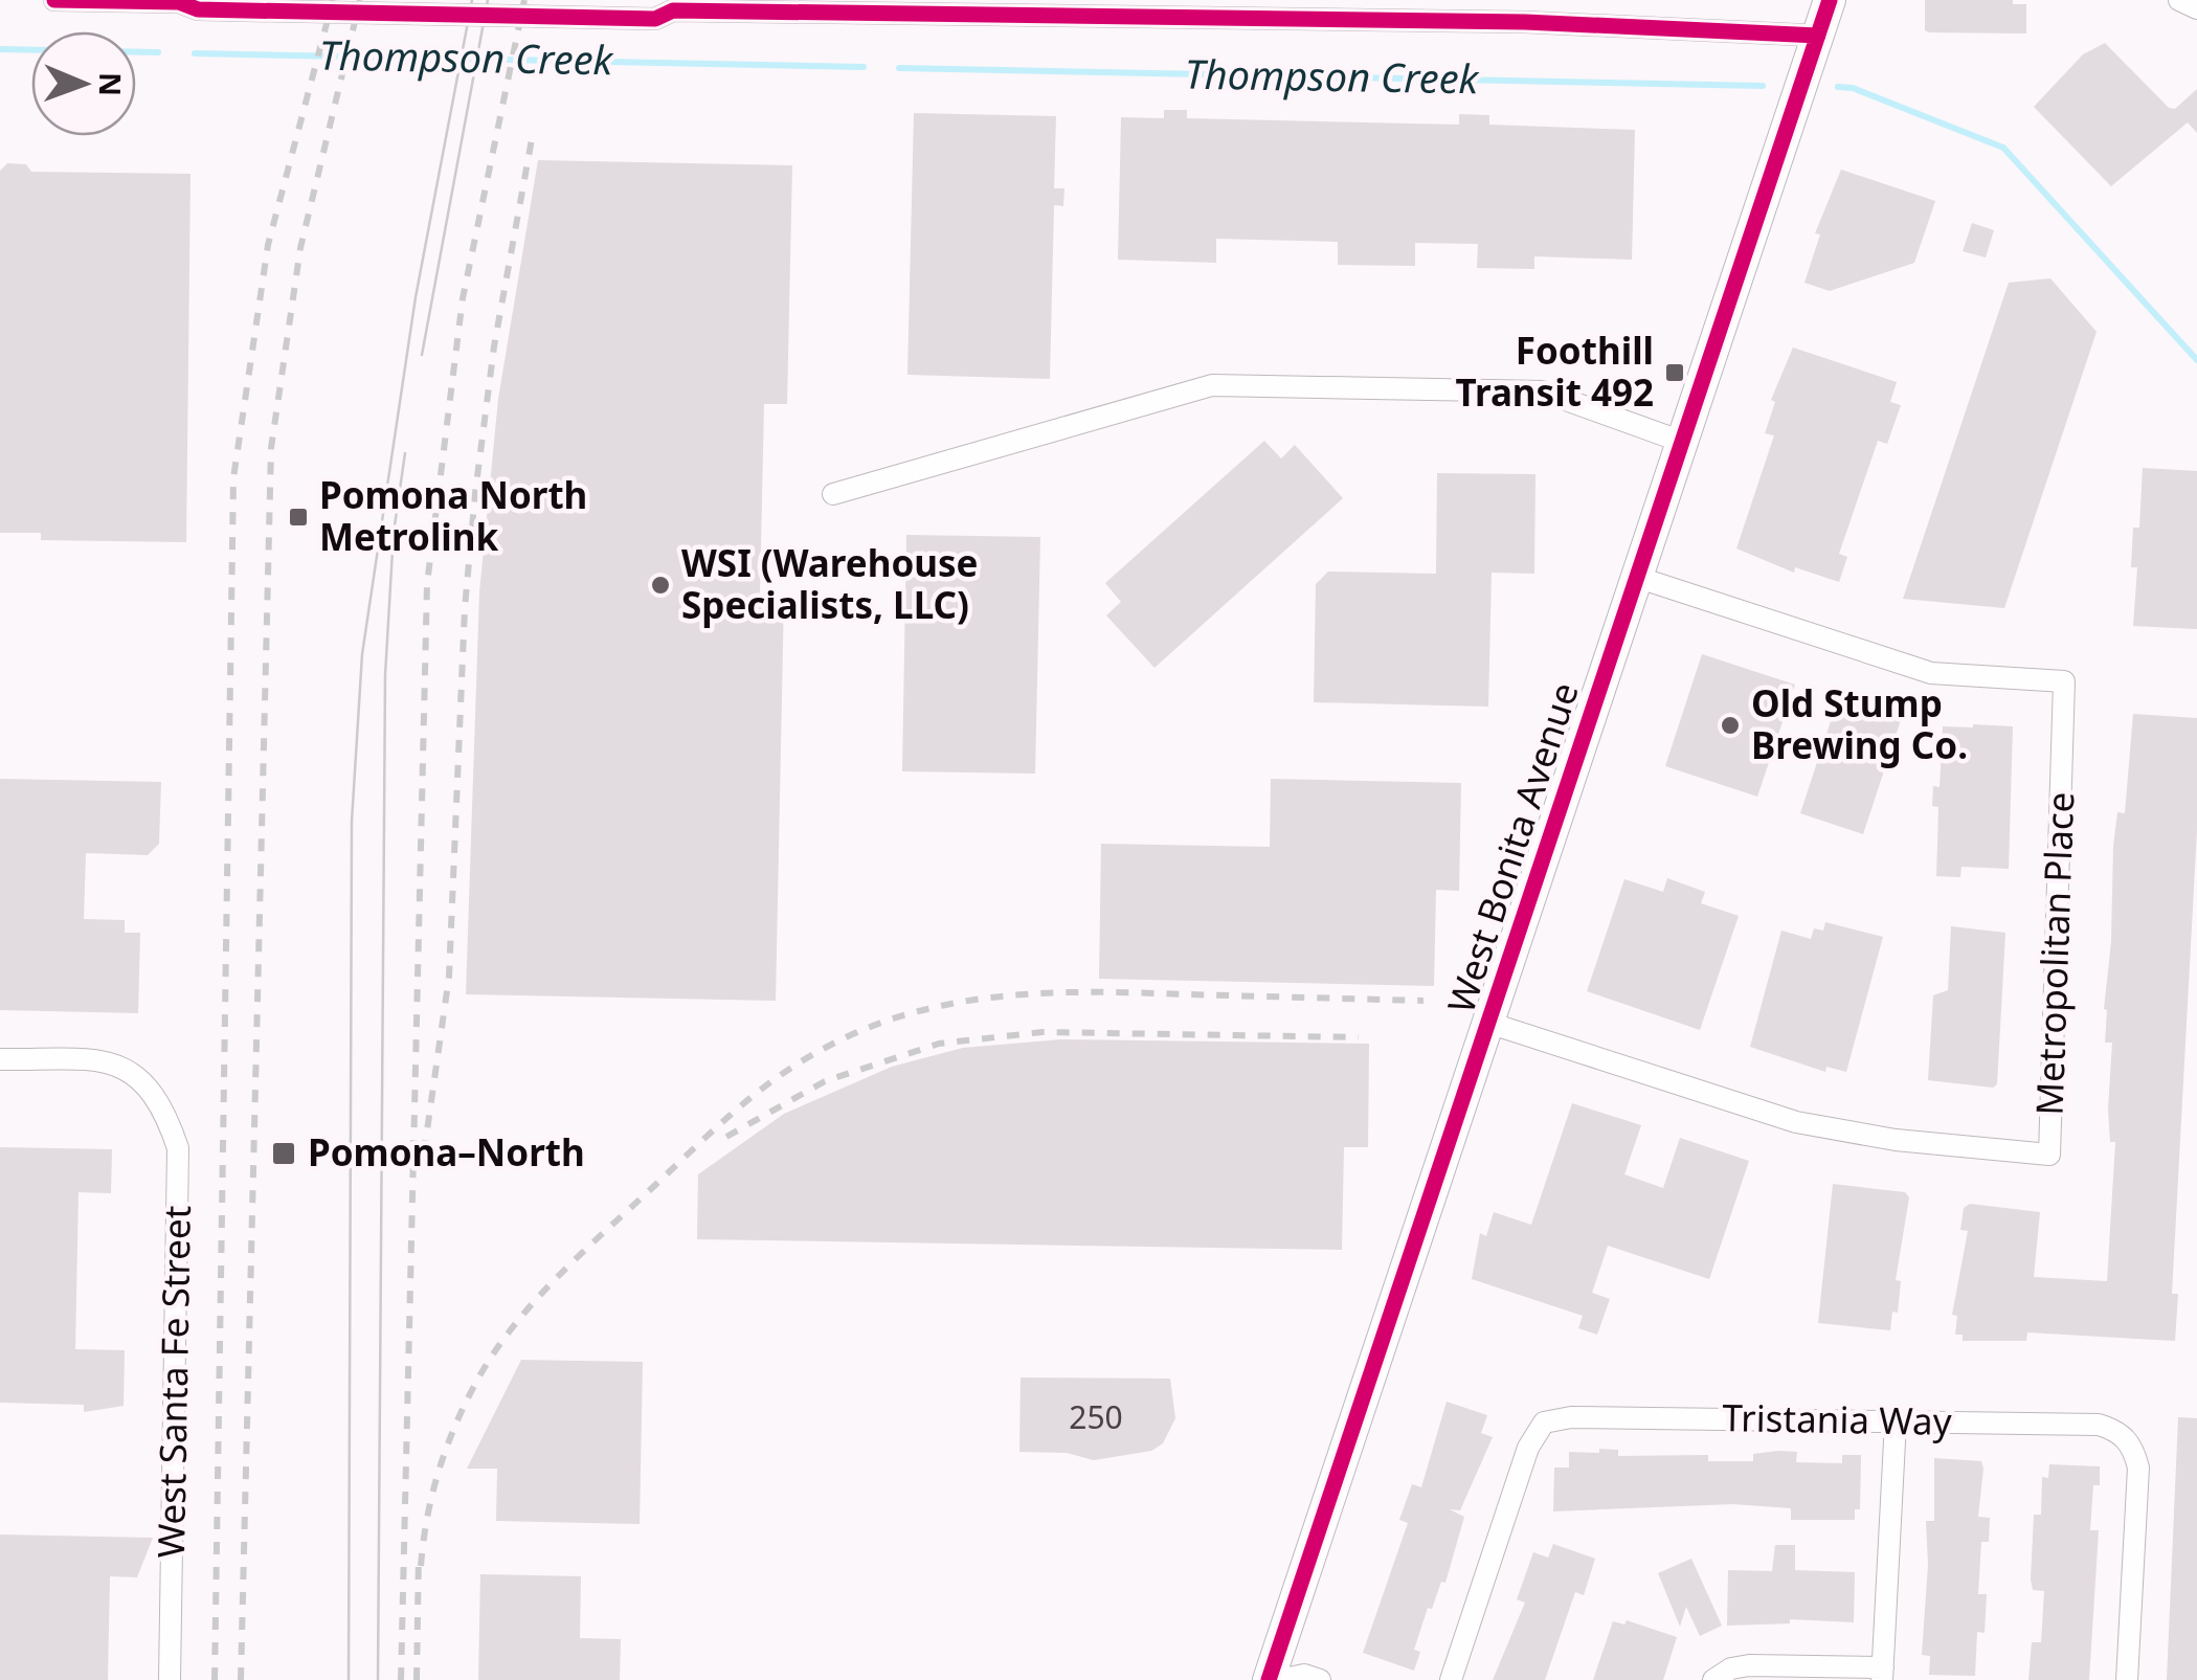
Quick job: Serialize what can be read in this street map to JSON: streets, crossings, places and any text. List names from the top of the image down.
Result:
{
  "streets": {
    "main road": ["West Bonita Avenue"],
    "street": ["Metropolitan Place", "West Santa Fe Street", "Tristania Way"]
  },
  "crossings": [
    ["West Bonita Avenue", "Metropolitan Place"]
  ],
  "water": ["Thompson Creek"],
  "places": {
    "transit": ["Foothill Transit 492", "Pomona North Metrolink", "Pomona–North"],
    "other": ["WSI (Warehouse Specialists, LLC)", "Old Stump Brewing Co."]
  },
  "house_numbers": ["250"],
  "north": "right"
}
